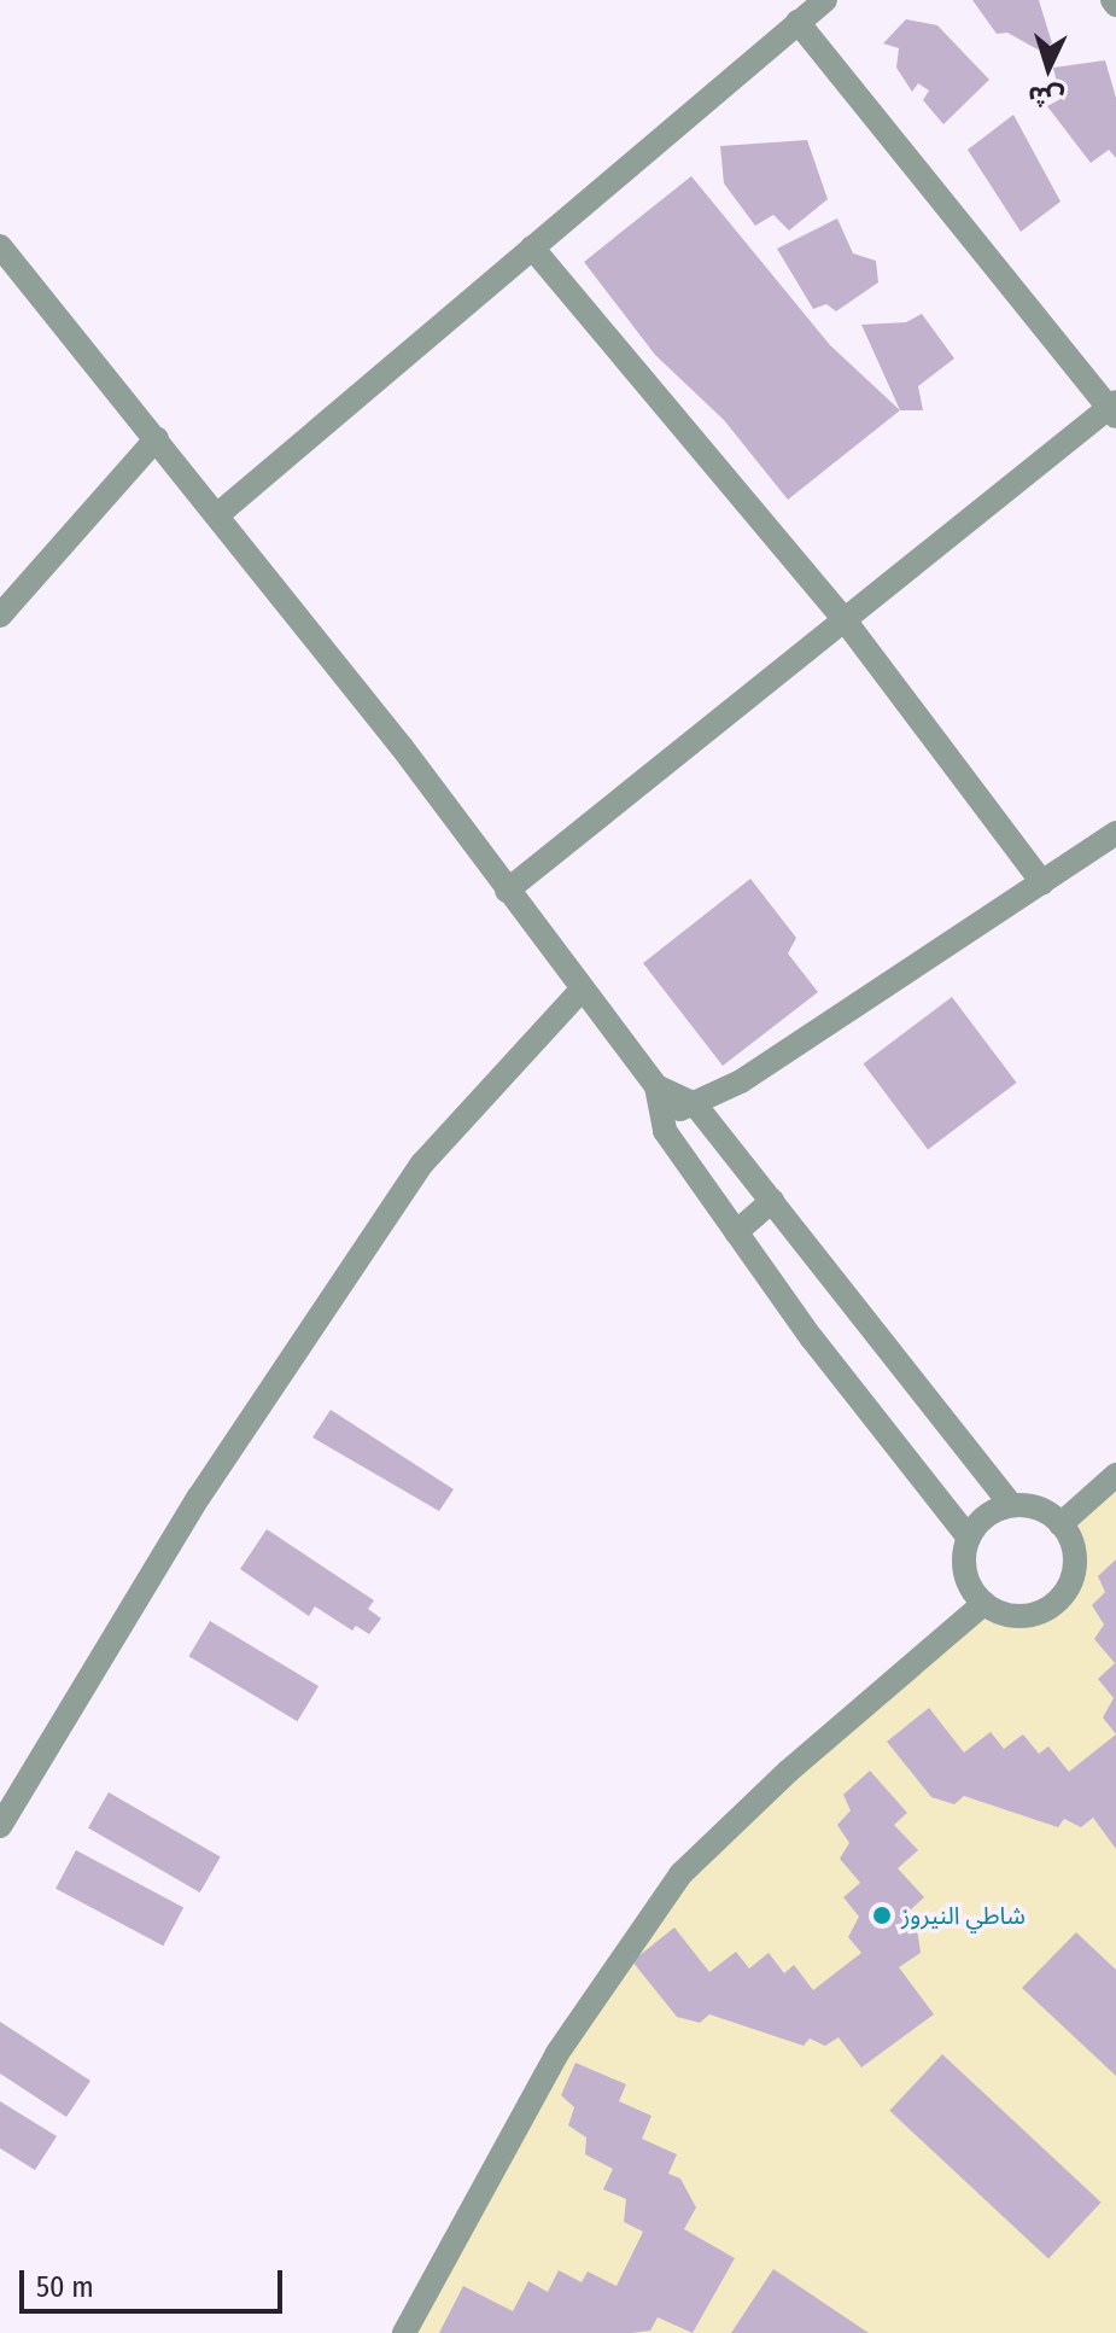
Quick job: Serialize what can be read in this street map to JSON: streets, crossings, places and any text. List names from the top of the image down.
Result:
{
  "places": ["شاطي النيروز"],
  "scale_bar": "50 m",
  "north": "bottom"
}
